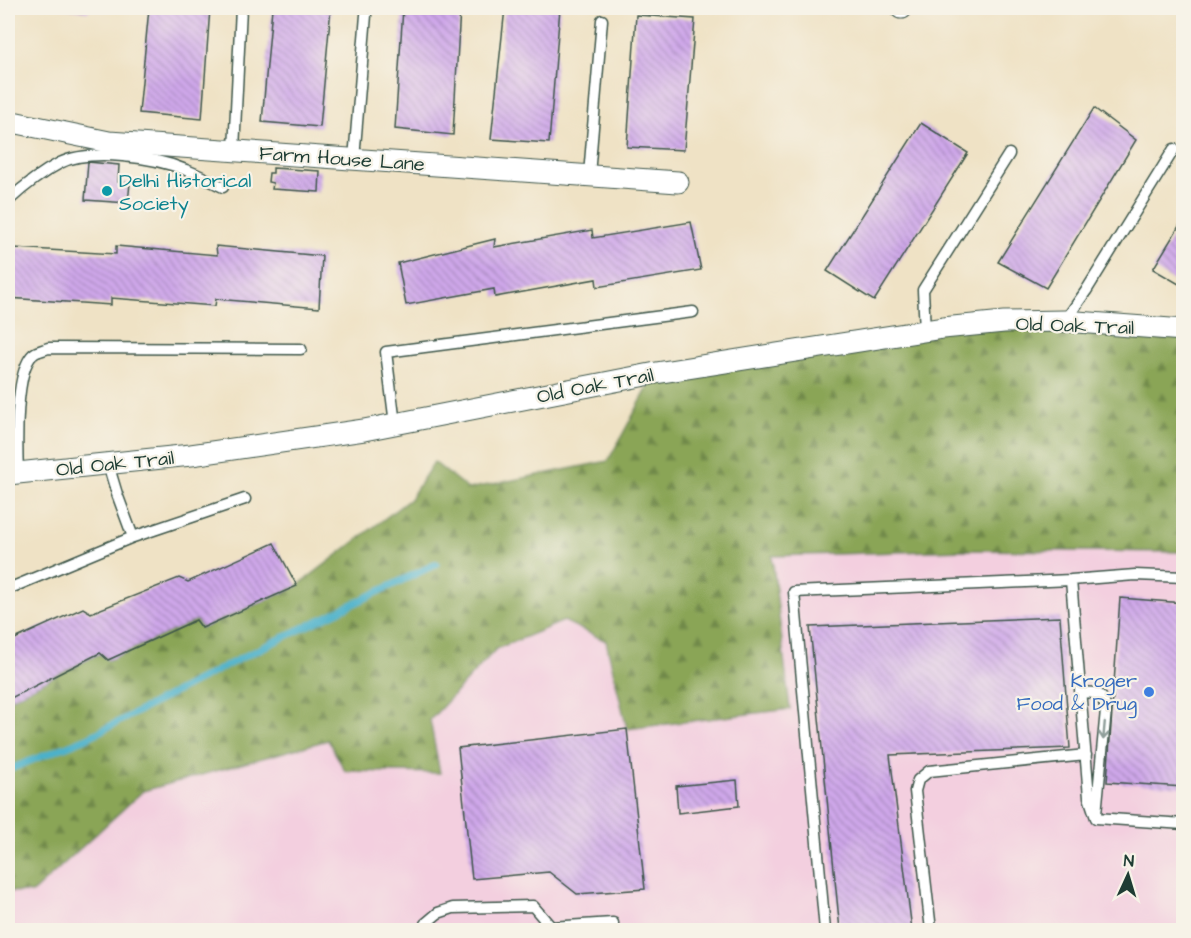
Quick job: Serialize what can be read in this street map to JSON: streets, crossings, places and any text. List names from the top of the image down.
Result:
{
  "streets": {
    "street": ["Farm House Lane", "Old Oak Trail"]
  },
  "places": ["Delhi Historical Society", "Kroger Food & Drug"],
  "north": "top"
}
